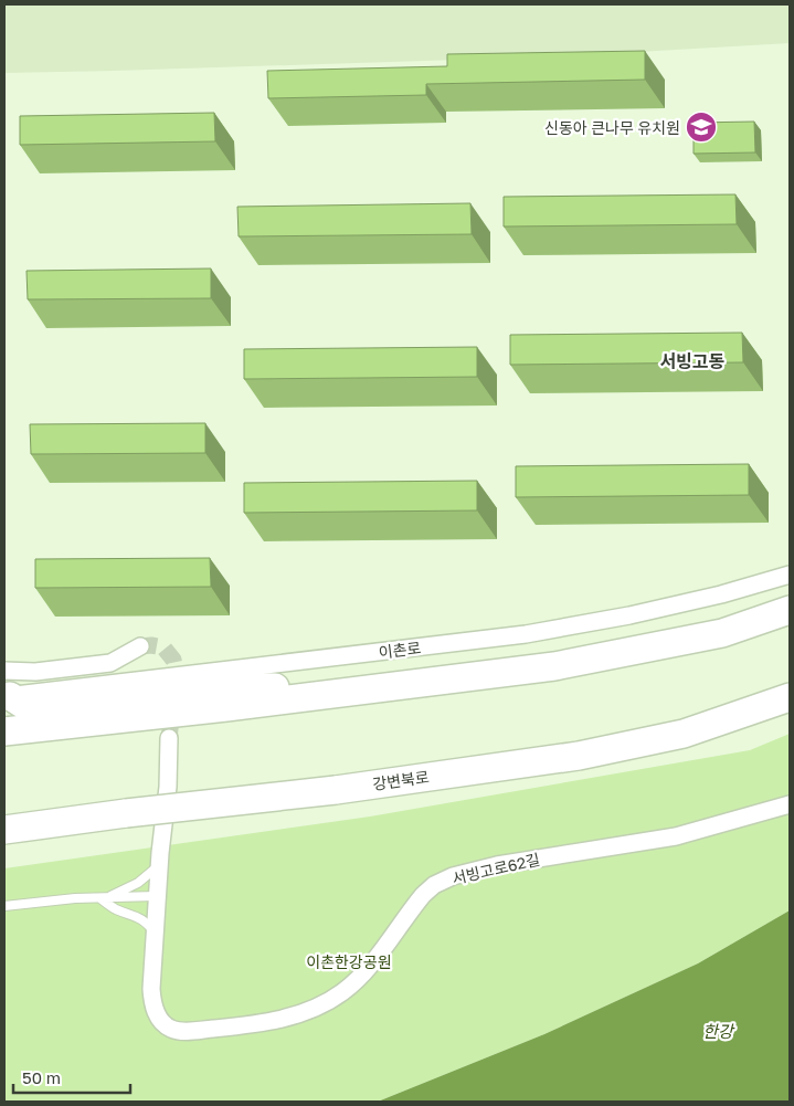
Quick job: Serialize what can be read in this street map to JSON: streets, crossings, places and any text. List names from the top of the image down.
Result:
{
  "streets": {
    "highway": ["강변북로"],
    "street": ["이촌로", "서빙고로62길"]
  },
  "districts": ["서빙고동"],
  "water": ["한강"],
  "parks": ["이촌한강공원"],
  "places": {
    "school or university": ["신동아 큰나무 유치원"]
  },
  "scale_bar": "50 m"
}
